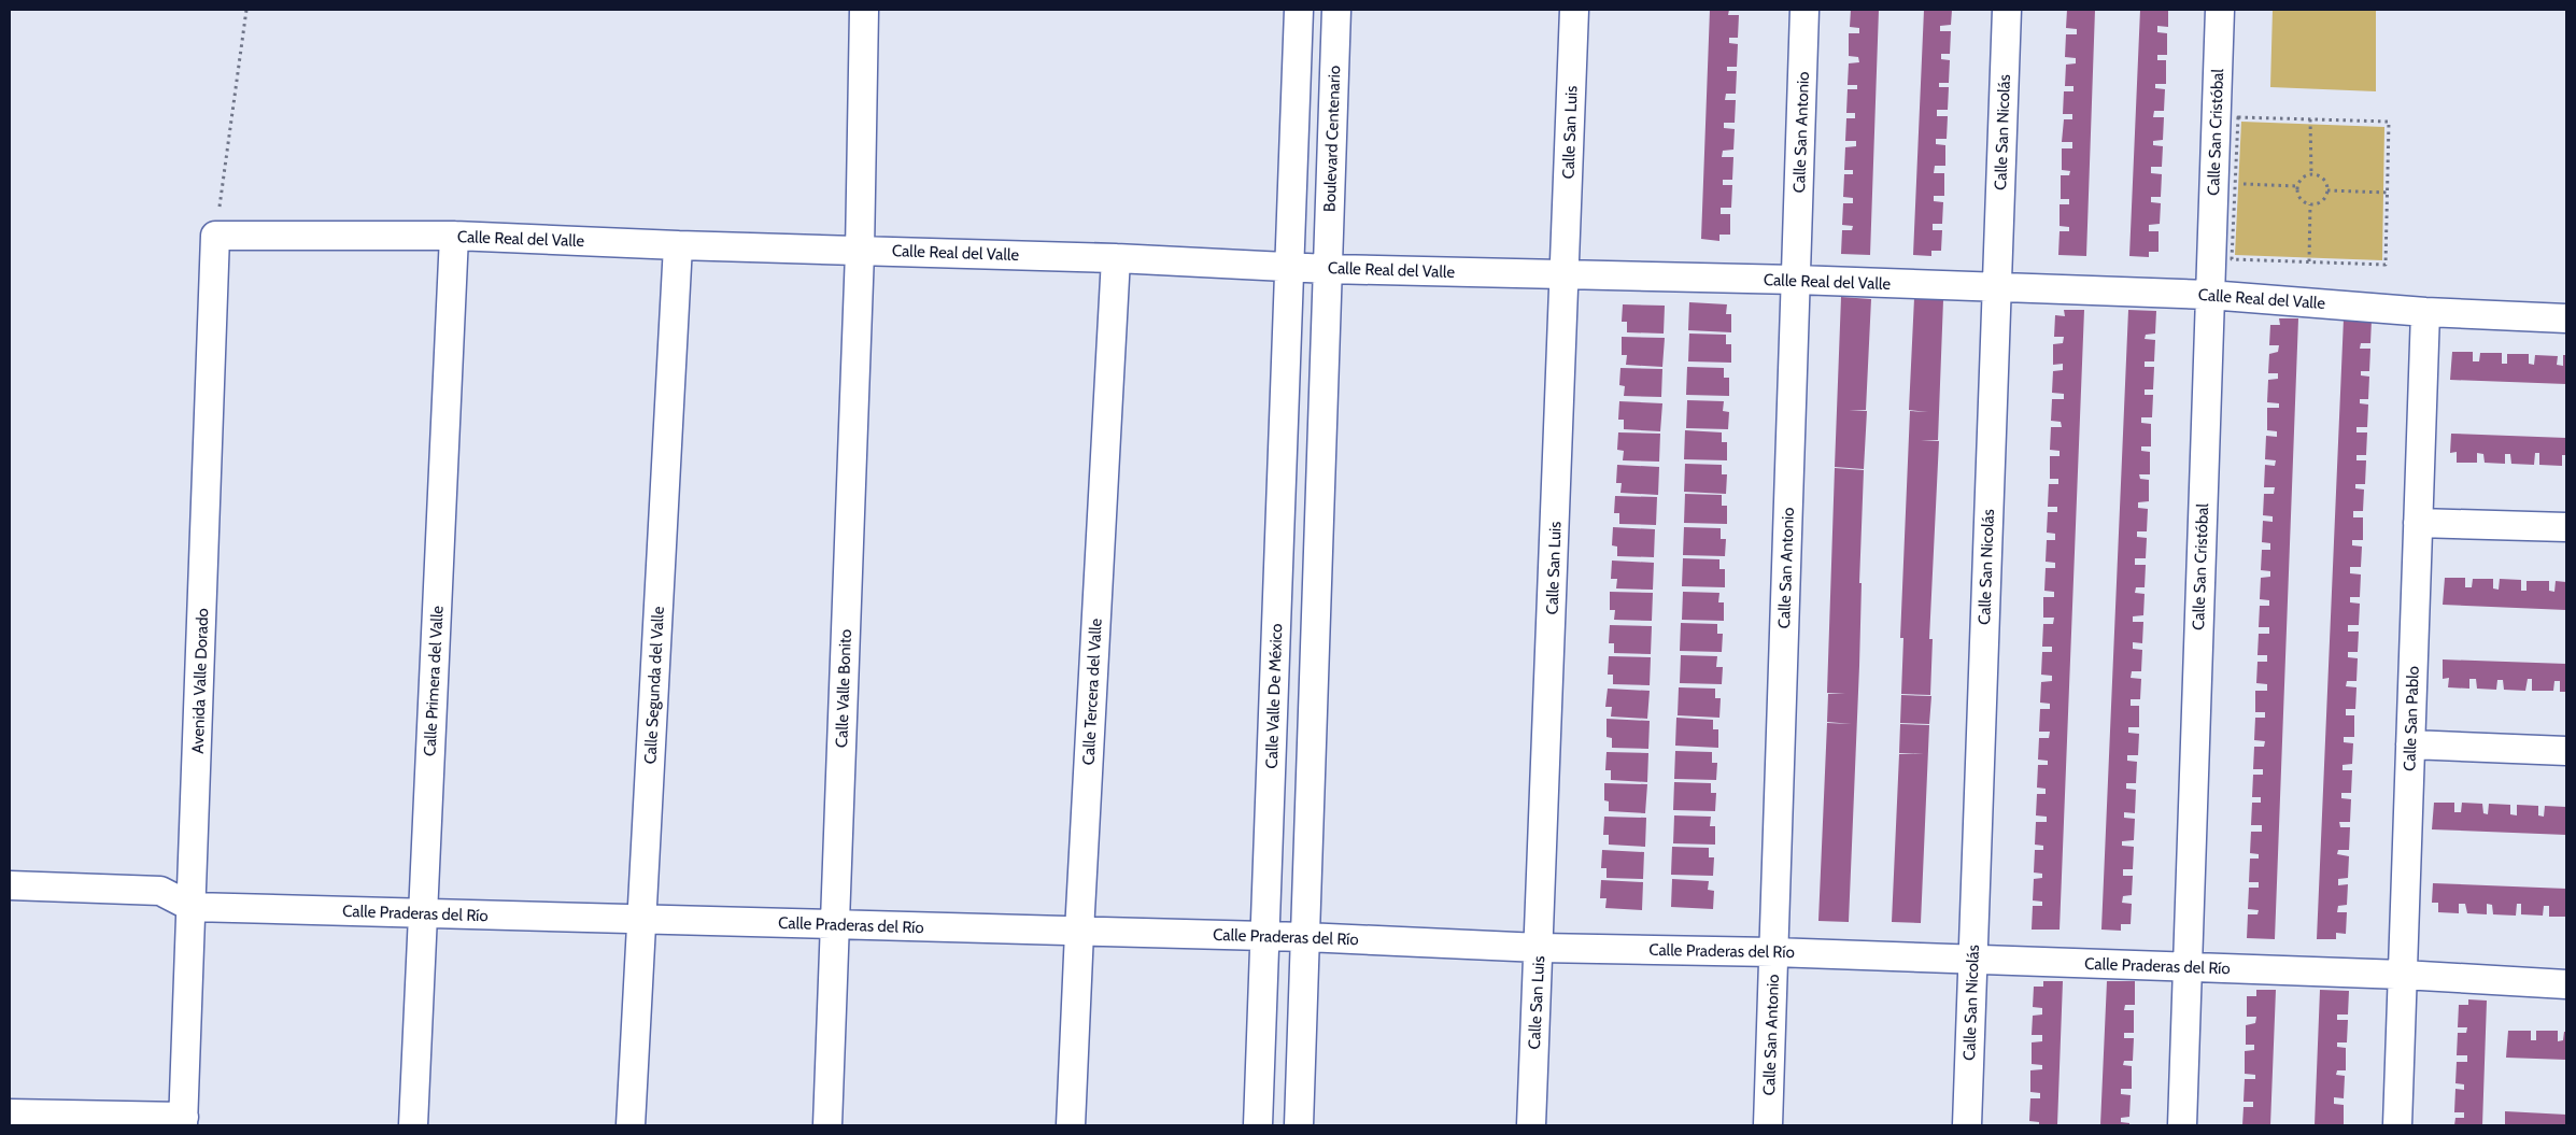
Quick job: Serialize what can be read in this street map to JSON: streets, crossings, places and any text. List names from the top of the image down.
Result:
{
  "streets": {
    "street": [
      "Calle San Luis",
      "Calle San Antonio",
      "Calle San Nicolás",
      "Calle San Cristóbal",
      "Boulevard Centenario",
      "Calle Real del Valle",
      "Avenida Valle Dorado",
      "Calle Primera del Valle",
      "Calle Segunda del Valle",
      "Calle Valle Bonito",
      "Calle Tercera del Valle",
      "Calle Valle De México",
      "Calle San Pablo",
      "Calle Praderas del Río"
    ]
  },
  "crossings": [
    ["Calle San Luis", "Calle Real del Valle"],
    ["Calle San Luis", "Calle Praderas del Río"],
    ["Calle San Antonio", "Calle Real del Valle"],
    ["Calle San Antonio", "Calle Praderas del Río"],
    ["Calle San Nicolás", "Calle Real del Valle"],
    ["Calle San Nicolás", "Calle Praderas del Río"],
    ["Calle San Cristóbal", "Calle Real del Valle"],
    ["Calle San Cristóbal", "Calle Praderas del Río"],
    ["Boulevard Centenario", "Calle Real del Valle"],
    ["Calle Real del Valle", "Avenida Valle Dorado"],
    ["Calle Real del Valle", "Calle Primera del Valle"],
    ["Calle Real del Valle", "Calle Segunda del Valle"],
    ["Calle Real del Valle", "Calle Valle Bonito"],
    ["Calle Real del Valle", "Calle Tercera del Valle"],
    ["Calle Real del Valle", "Calle Valle De México"],
    ["Calle Real del Valle", "Calle San Pablo"],
    ["Avenida Valle Dorado", "Calle Praderas del Río"],
    ["Calle Primera del Valle", "Calle Praderas del Río"],
    ["Calle Segunda del Valle", "Calle Praderas del Río"],
    ["Calle Valle Bonito", "Calle Praderas del Río"],
    ["Calle Tercera del Valle", "Calle Praderas del Río"],
    ["Calle Valle De México", "Calle Praderas del Río"],
    ["Calle San Pablo", "Calle Praderas del Río"]
  ]
}
